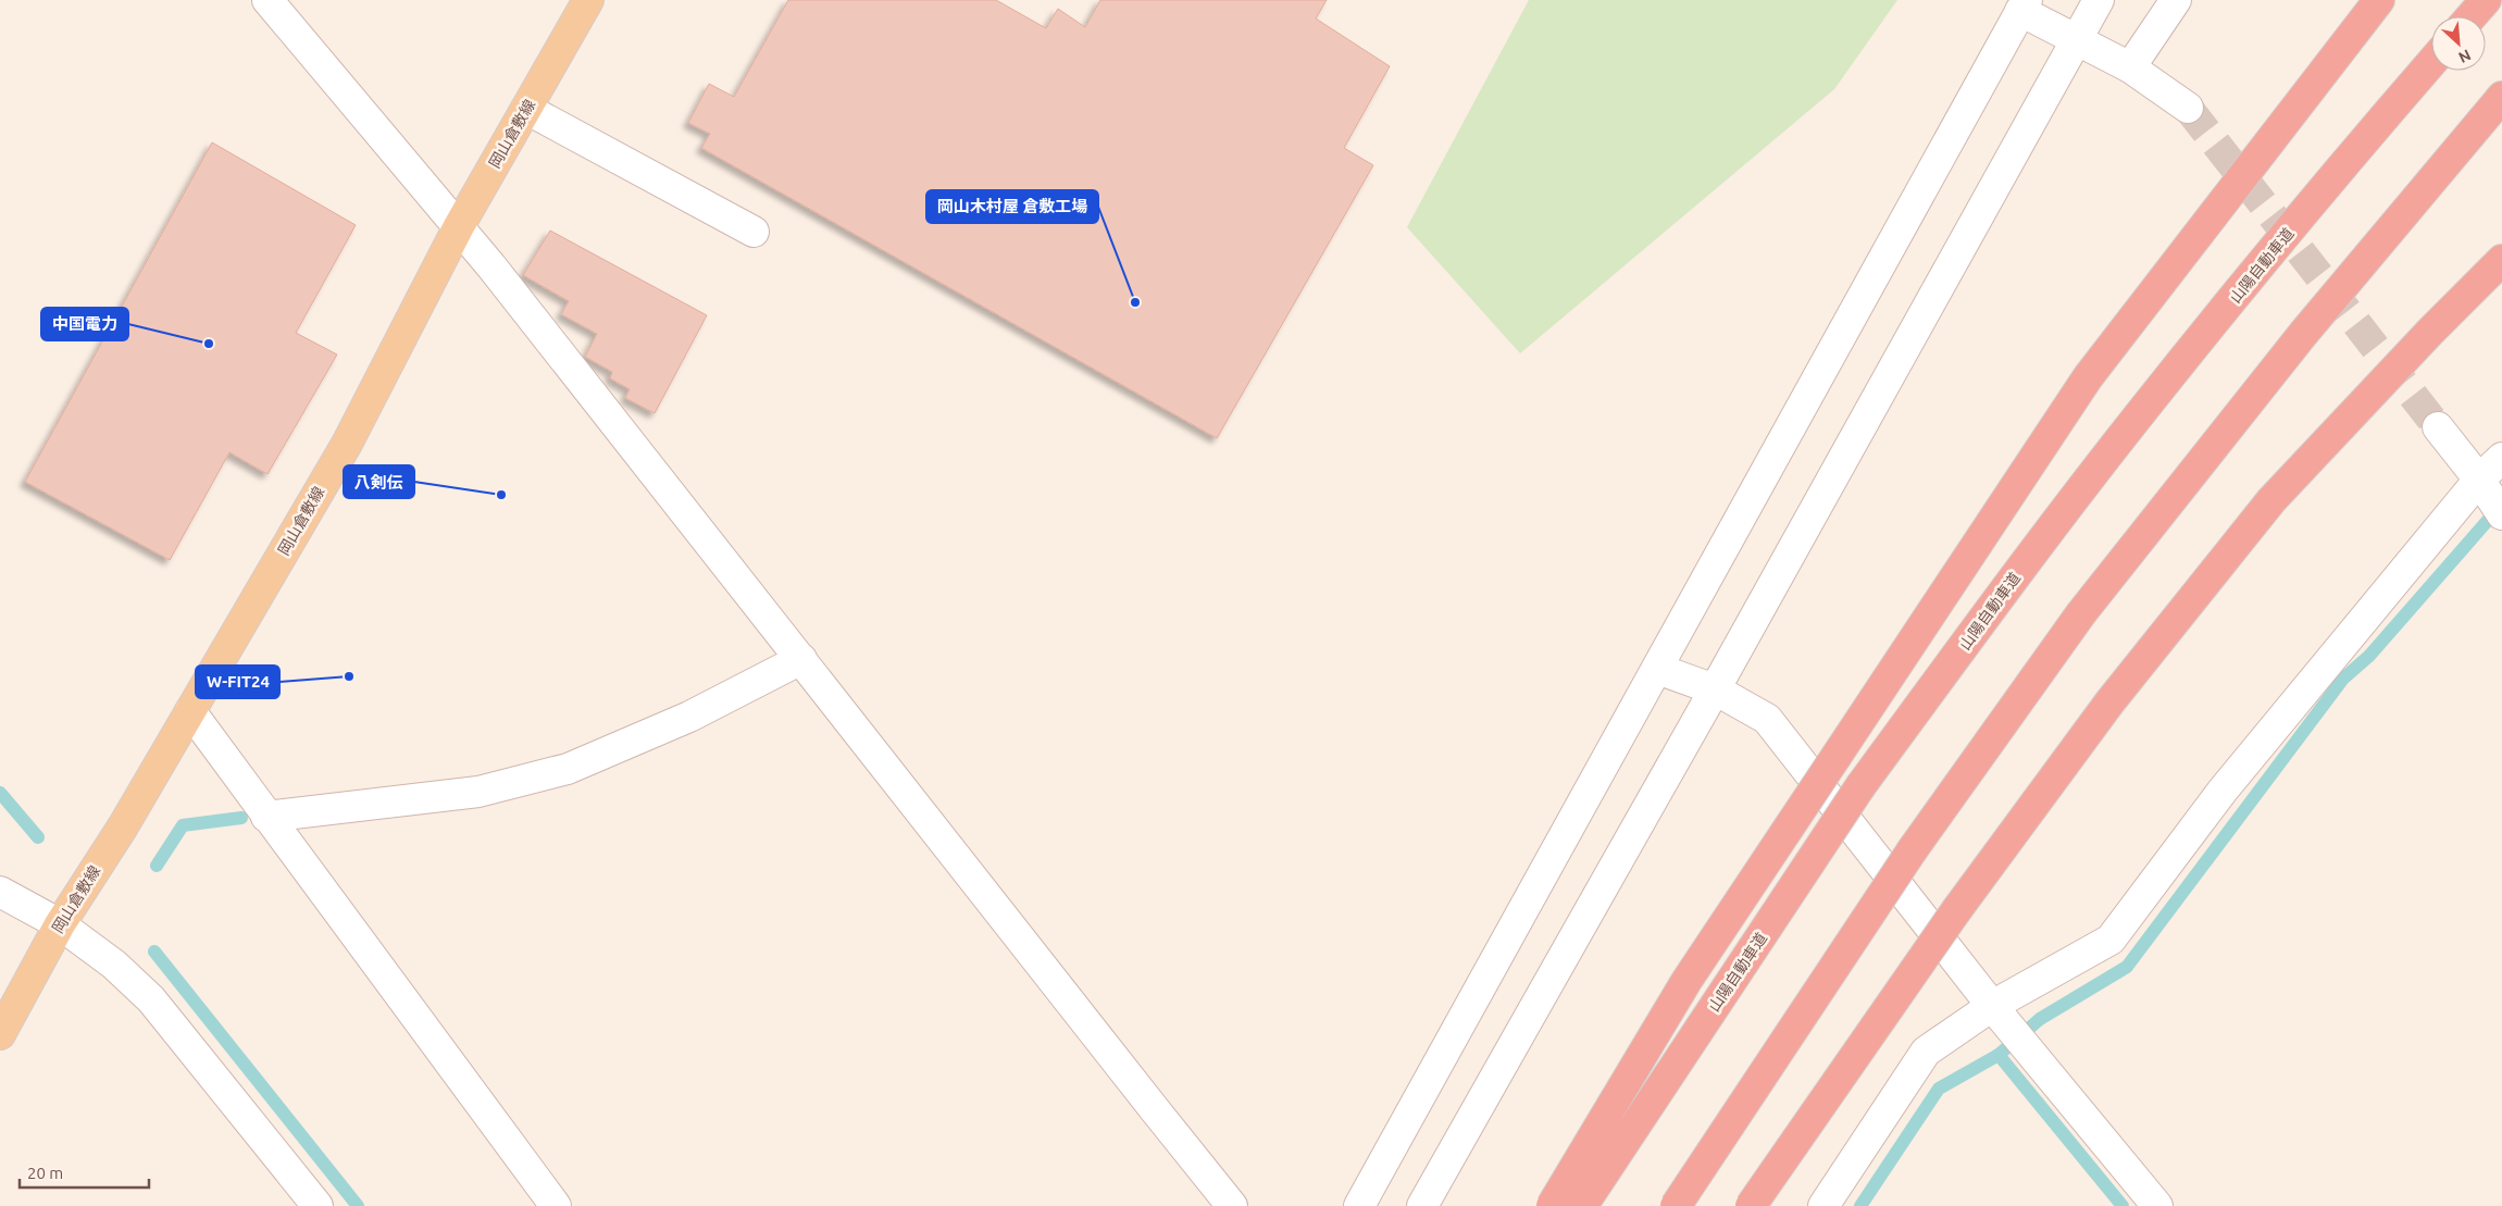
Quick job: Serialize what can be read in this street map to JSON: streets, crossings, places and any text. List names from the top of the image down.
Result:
{
  "streets": {
    "highway": ["山陽自動車道"],
    "main road": ["岡山倉敷線"]
  },
  "places": [
    "岡山木村屋 倉敷工場",
    "中国電力",
    "八剣伝",
    "W-FIT24"
  ],
  "scale_bar": "20 m",
  "north": "bottom right"
}
